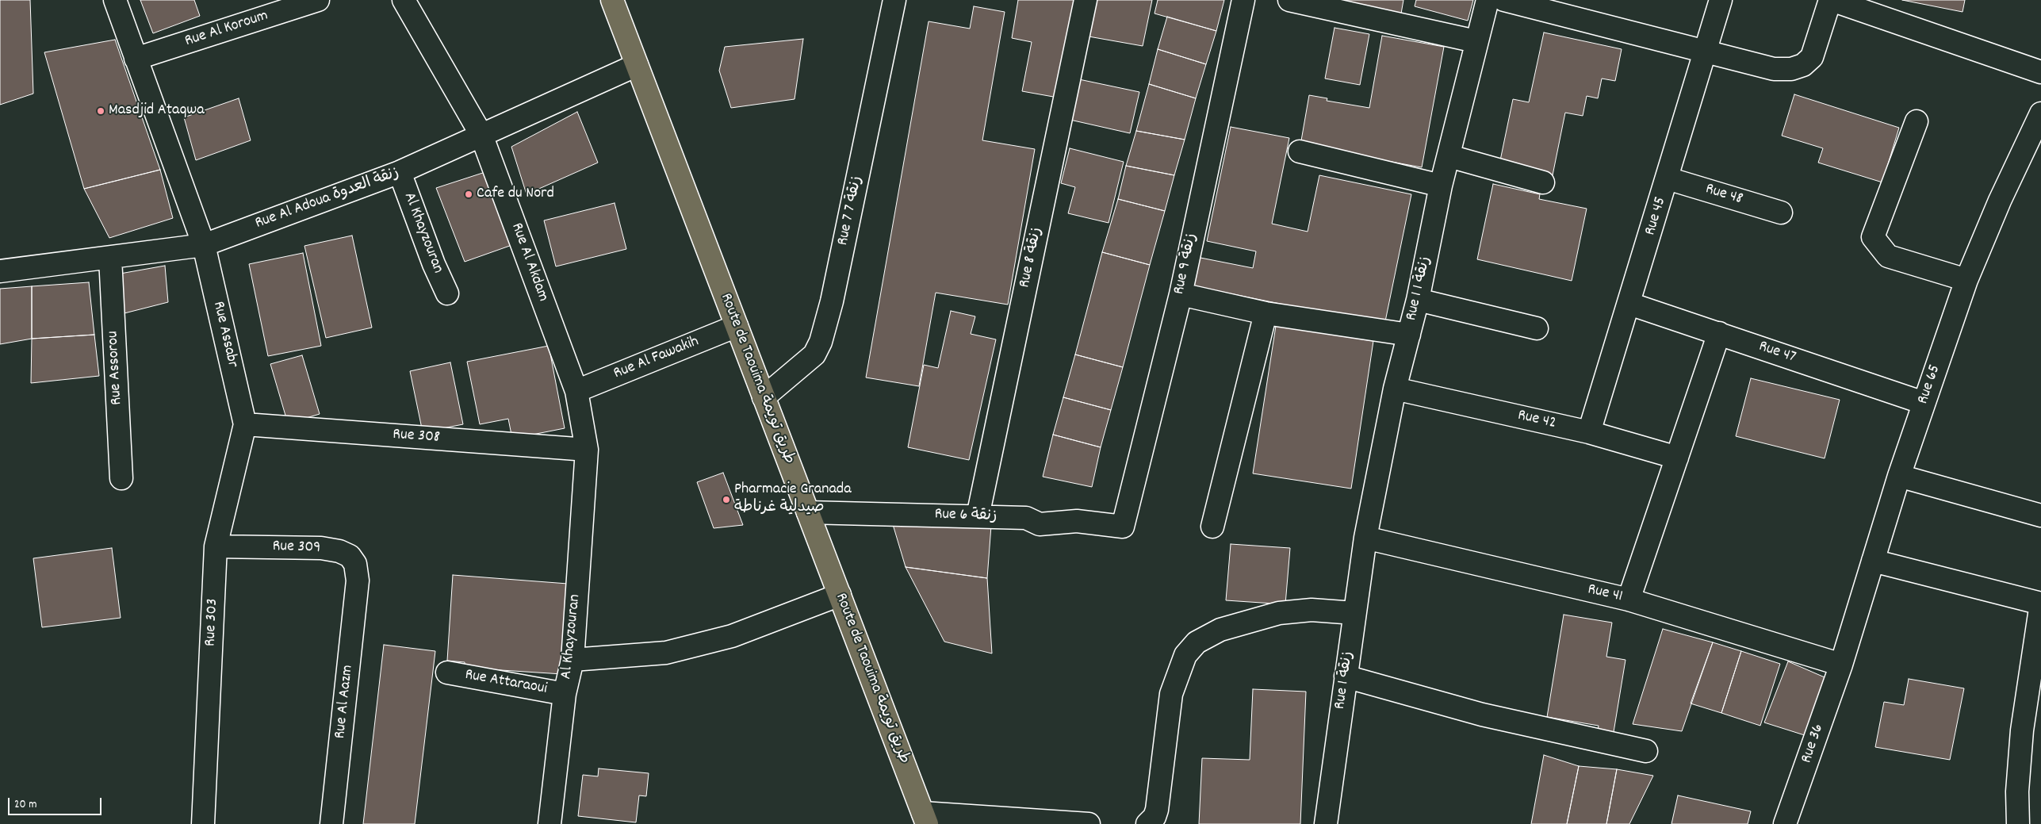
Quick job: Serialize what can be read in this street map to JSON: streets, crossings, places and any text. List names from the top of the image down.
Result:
{
  "streets": {
    "main road": ["Route de Taouima طريق تويمة"],
    "street": [
      "Rue Al Koroum",
      "Rue 48",
      "Rue Al Adoua زنقة العدوة",
      "Rue 7 زنقة 7",
      "Rue 45",
      "Al Khayzouran",
      "Rue 8 زنقة",
      "Rue Al Akdam",
      "Rue 9 زنقة",
      "Rue 1 زنقة 1",
      "Rue Assabr",
      "Rue 47",
      "Rue Al Fawakih",
      "Rue Assorou",
      "Rue 65",
      "Rue 42",
      "Rue 308",
      "Rue 6 زنقة",
      "Rue 309",
      "Rue 41",
      "Rue 303",
      "Rue 1 زنقة",
      "Rue Attaraoui",
      "Rue Al Aazm",
      "Rue 36"
    ]
  },
  "crossings": [
    ["Rue Al Koroum", "Rue Assabr"],
    ["Rue 48", "Rue 45"],
    ["Rue Al Adoua زنقة العدوة", "Al Khayzouran"],
    ["Rue Al Adoua زنقة العدوة", "Rue Al Akdam"],
    ["Rue Al Adoua زنقة العدوة", "Rue Assabr"],
    ["Rue Al Adoua زنقة العدوة", "Rue Assorou"],
    ["Rue Al Adoua زنقة العدوة", "Route de Taouima طريق تويمة"],
    ["Rue 7 زنقة 7", "Route de Taouima طريق تويمة"],
    ["Rue 45", "Rue 47"],
    ["Rue 45", "Rue 42"],
    ["Al Khayzouran", "Rue Al Akdam"],
    ["Al Khayzouran", "Rue 308"],
    ["Al Khayzouran", "Rue Attaraoui"],
    ["Rue 8 زنقة", "Rue 6 زنقة"],
    ["Rue Al Akdam", "Rue Al Fawakih"],
    ["Rue Al Akdam", "Rue 308"],
    ["Rue 9 زنقة", "Rue 6 زنقة"],
    ["Rue 1 زنقة 1", "Rue 42"],
    ["Rue 1 زنقة 1", "Rue 41"],
    ["Rue 1 زنقة 1", "Rue 1 زنقة"],
    ["Rue Assabr", "Rue 308"],
    ["Rue Assabr", "Rue 303"],
    ["Rue 47", "Rue 65"],
    ["Rue Al Fawakih", "Route de Taouima طريق تويمة"],
    ["Route de Taouima طريق تويمة", "Rue 6 زنقة"],
    ["Rue 65", "Rue 41"],
    ["Rue 65", "Rue 36"],
    ["Rue 308", "Rue 303"],
    ["Rue 309", "Rue 303"],
    ["Rue 309", "Rue Al Aazm"],
    ["Rue 41", "Rue 1 زنقة"],
    ["Rue 41", "Rue 36"]
  ],
  "places": ["Masdjid Ataqwa", "Cafe du Nord", "Pharmacie Granada صيدلية غرناطة"],
  "scale_bar": "20 m"
}
